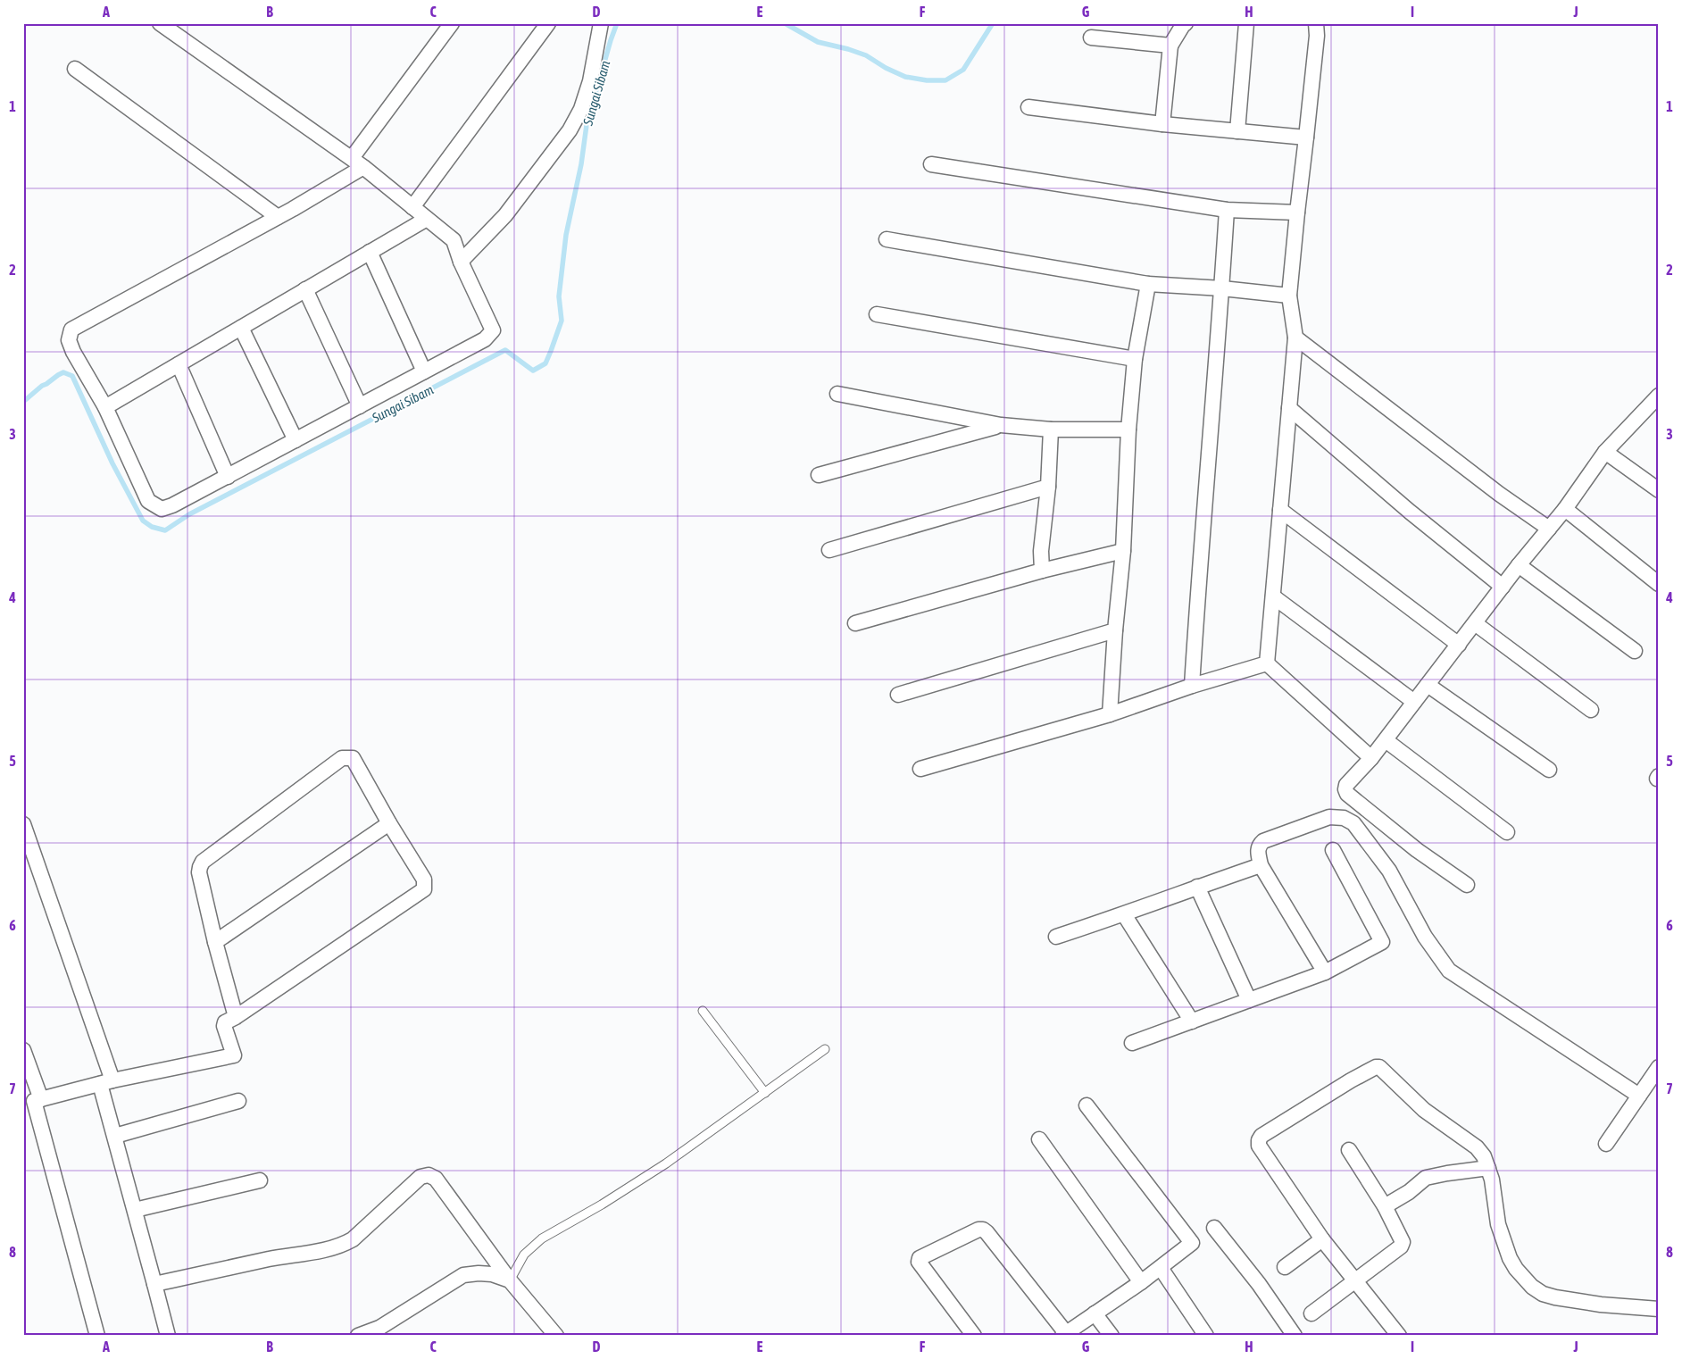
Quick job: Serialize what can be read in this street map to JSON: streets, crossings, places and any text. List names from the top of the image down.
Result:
{
  "water": ["Sungai Sibam"],
  "grid": {
    "columns": [
      "A",
      "B",
      "C",
      "D",
      "E",
      "F",
      "G",
      "H",
      "I",
      "J"
    ],
    "rows": [
      "1",
      "2",
      "3",
      "4",
      "5",
      "6",
      "7",
      "8"
    ]
  }
}
